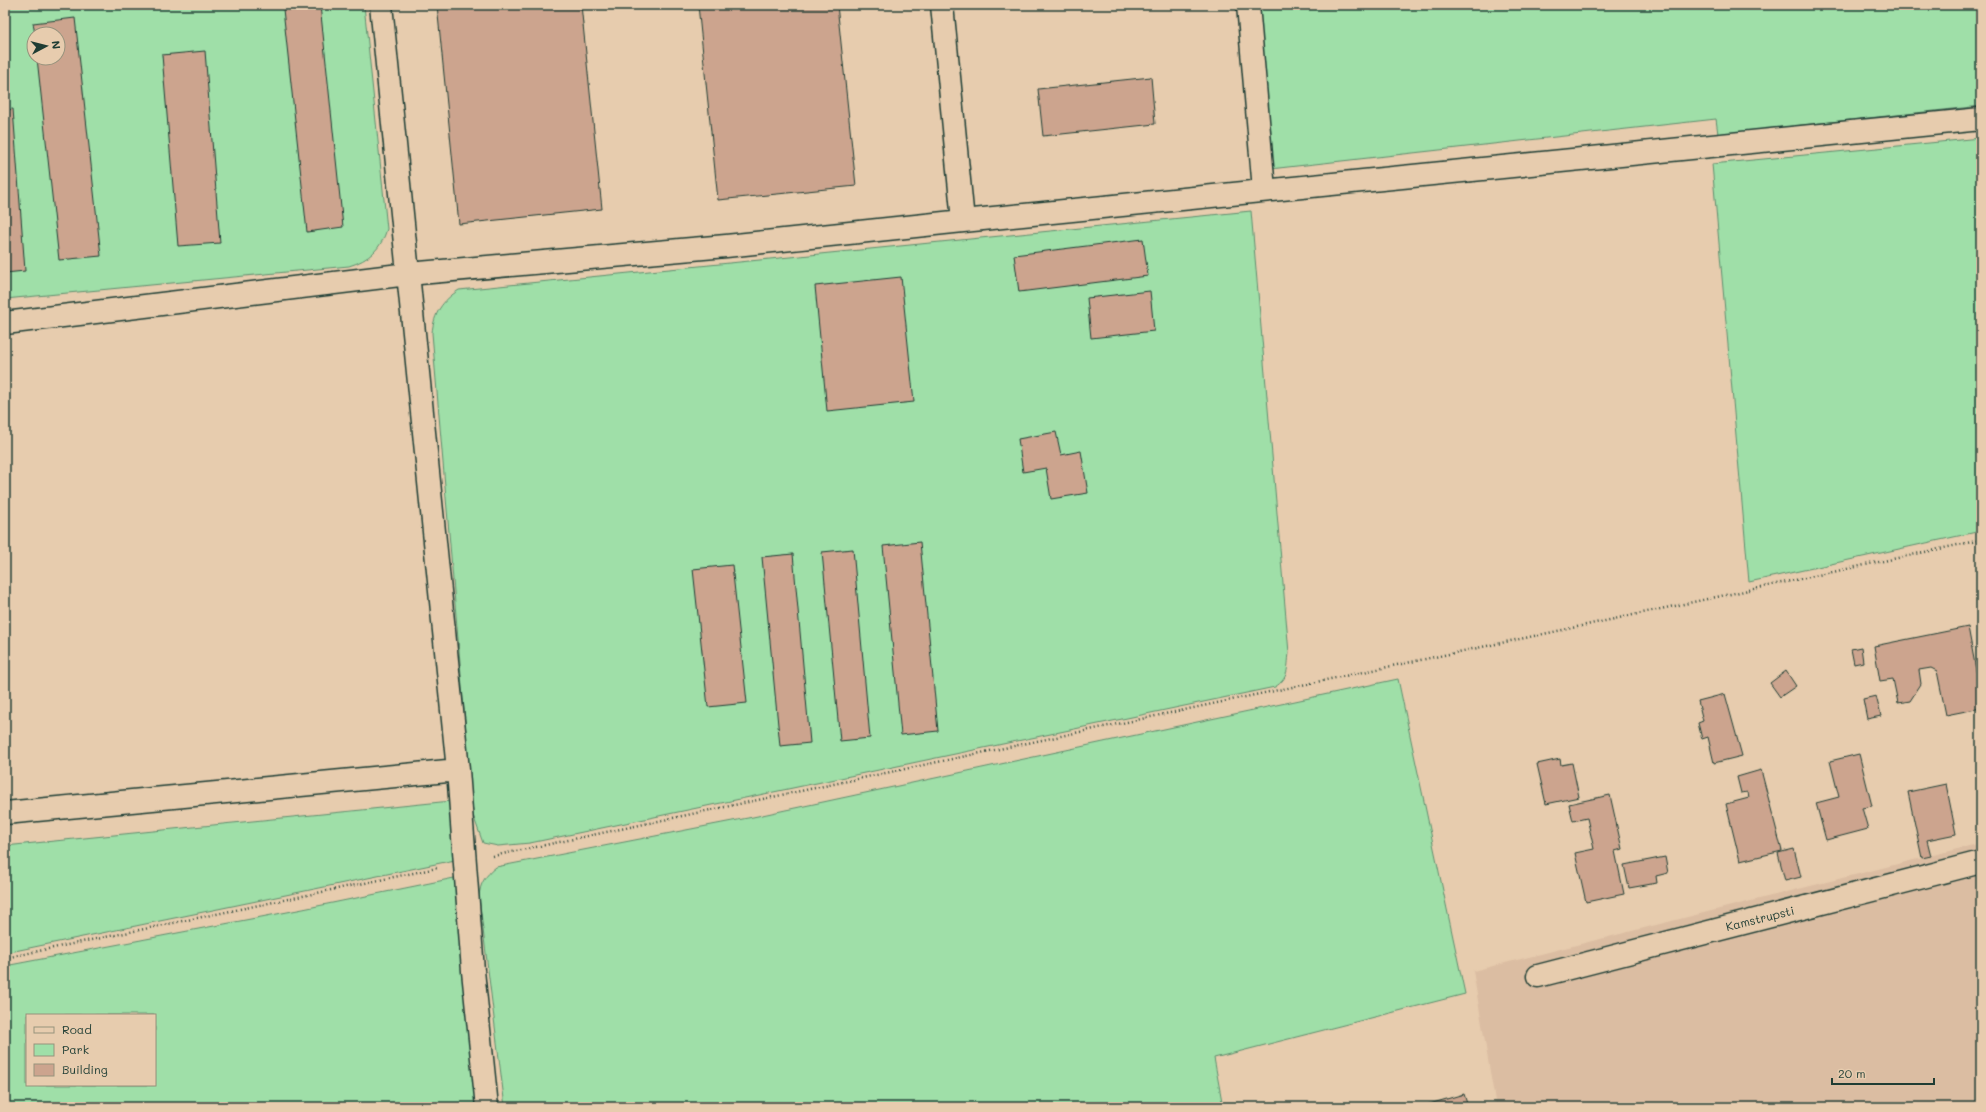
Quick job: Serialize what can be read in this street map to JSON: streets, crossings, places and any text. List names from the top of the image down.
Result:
{
  "streets": {
    "street": ["Kamstrupsti"]
  },
  "legend": ["Road", "Park", "Building"],
  "scale_bar": "20 m",
  "north": "right"
}
